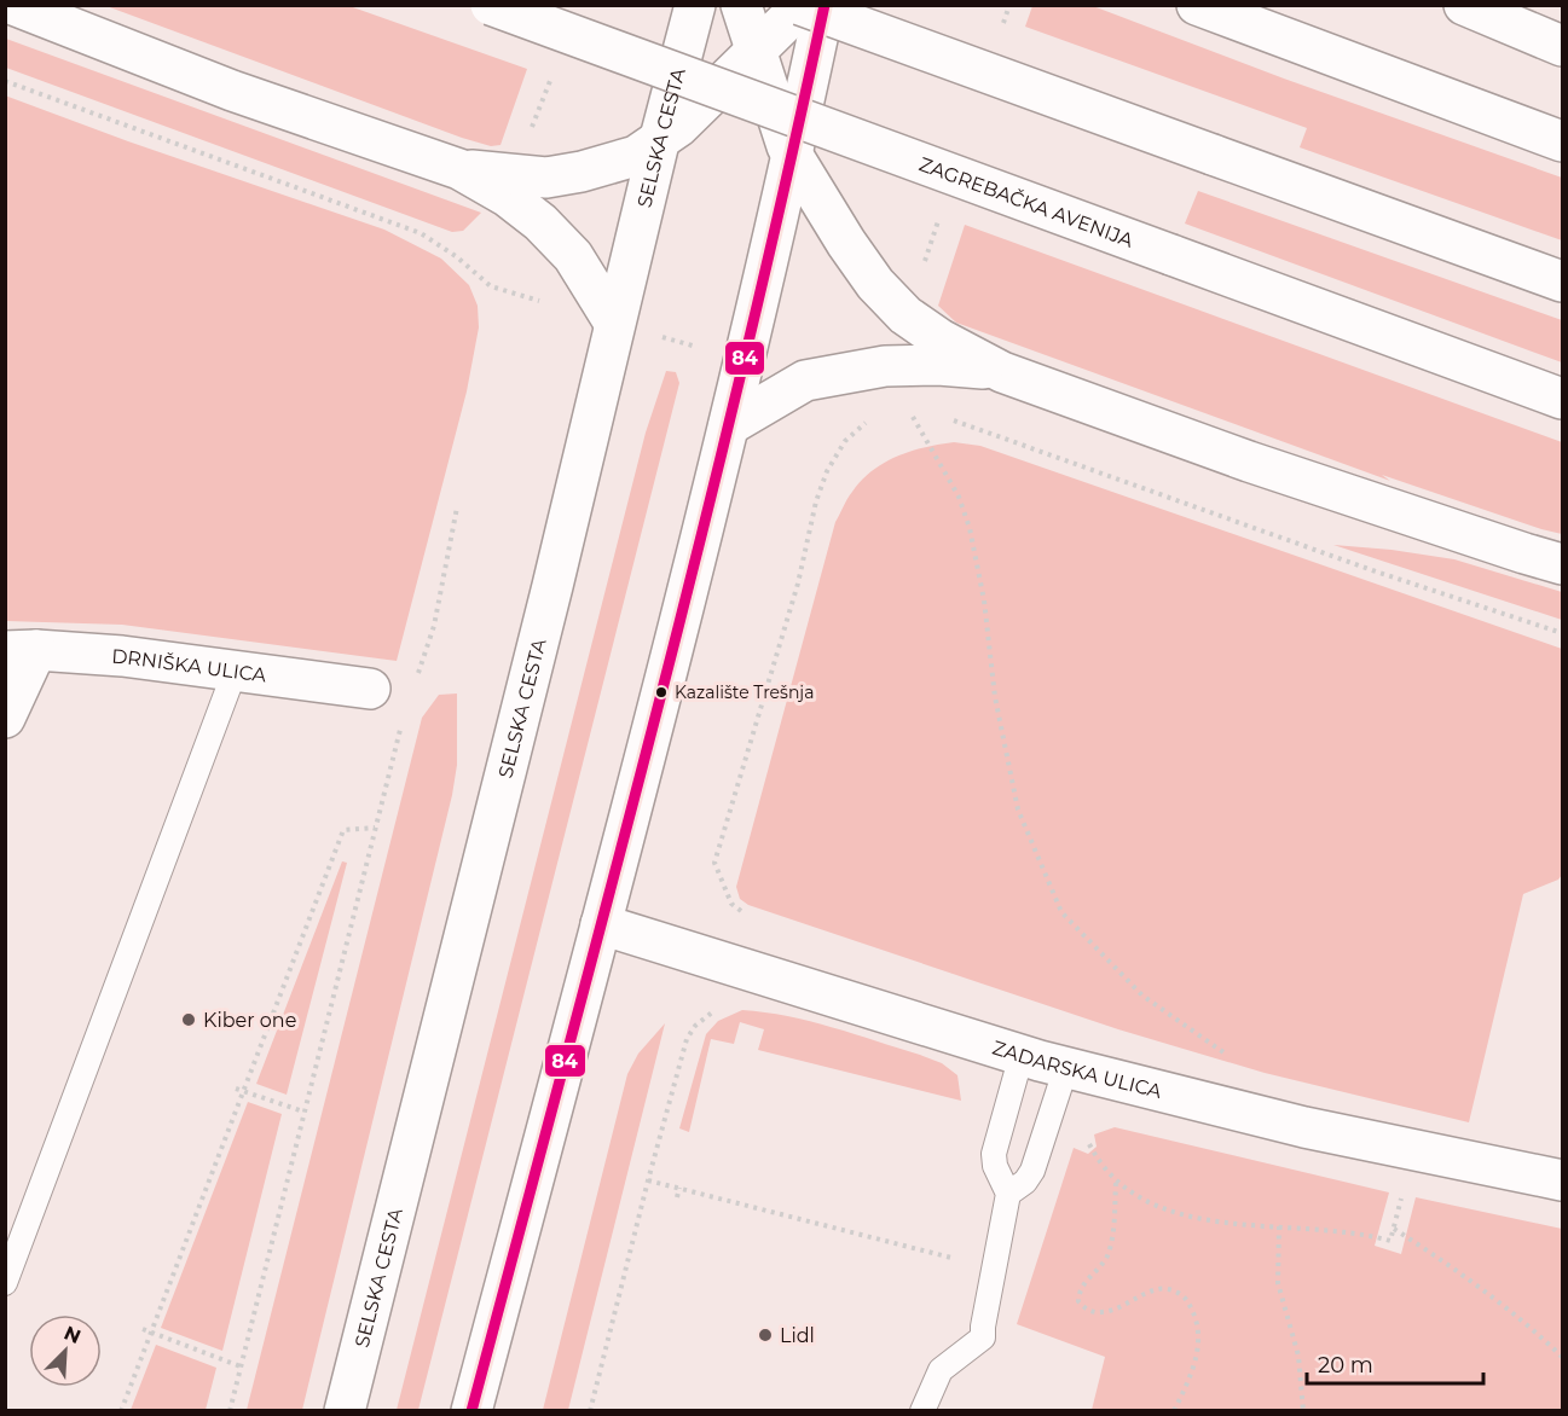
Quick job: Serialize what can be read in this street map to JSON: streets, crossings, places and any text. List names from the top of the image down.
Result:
{
  "streets": {
    "main road": [
      "SELSKA CESTA",
      "ZAGREBAČKA AVENIJA",
      "DRNIŠKA ULICA",
      "ZADARSKA ULICA"
    ]
  },
  "places": ["Kazalište Trešnja", "Kiber one", "Lidl"],
  "lines": ["transit line 84"],
  "scale_bar": "20 m",
  "north": "top right"
}
